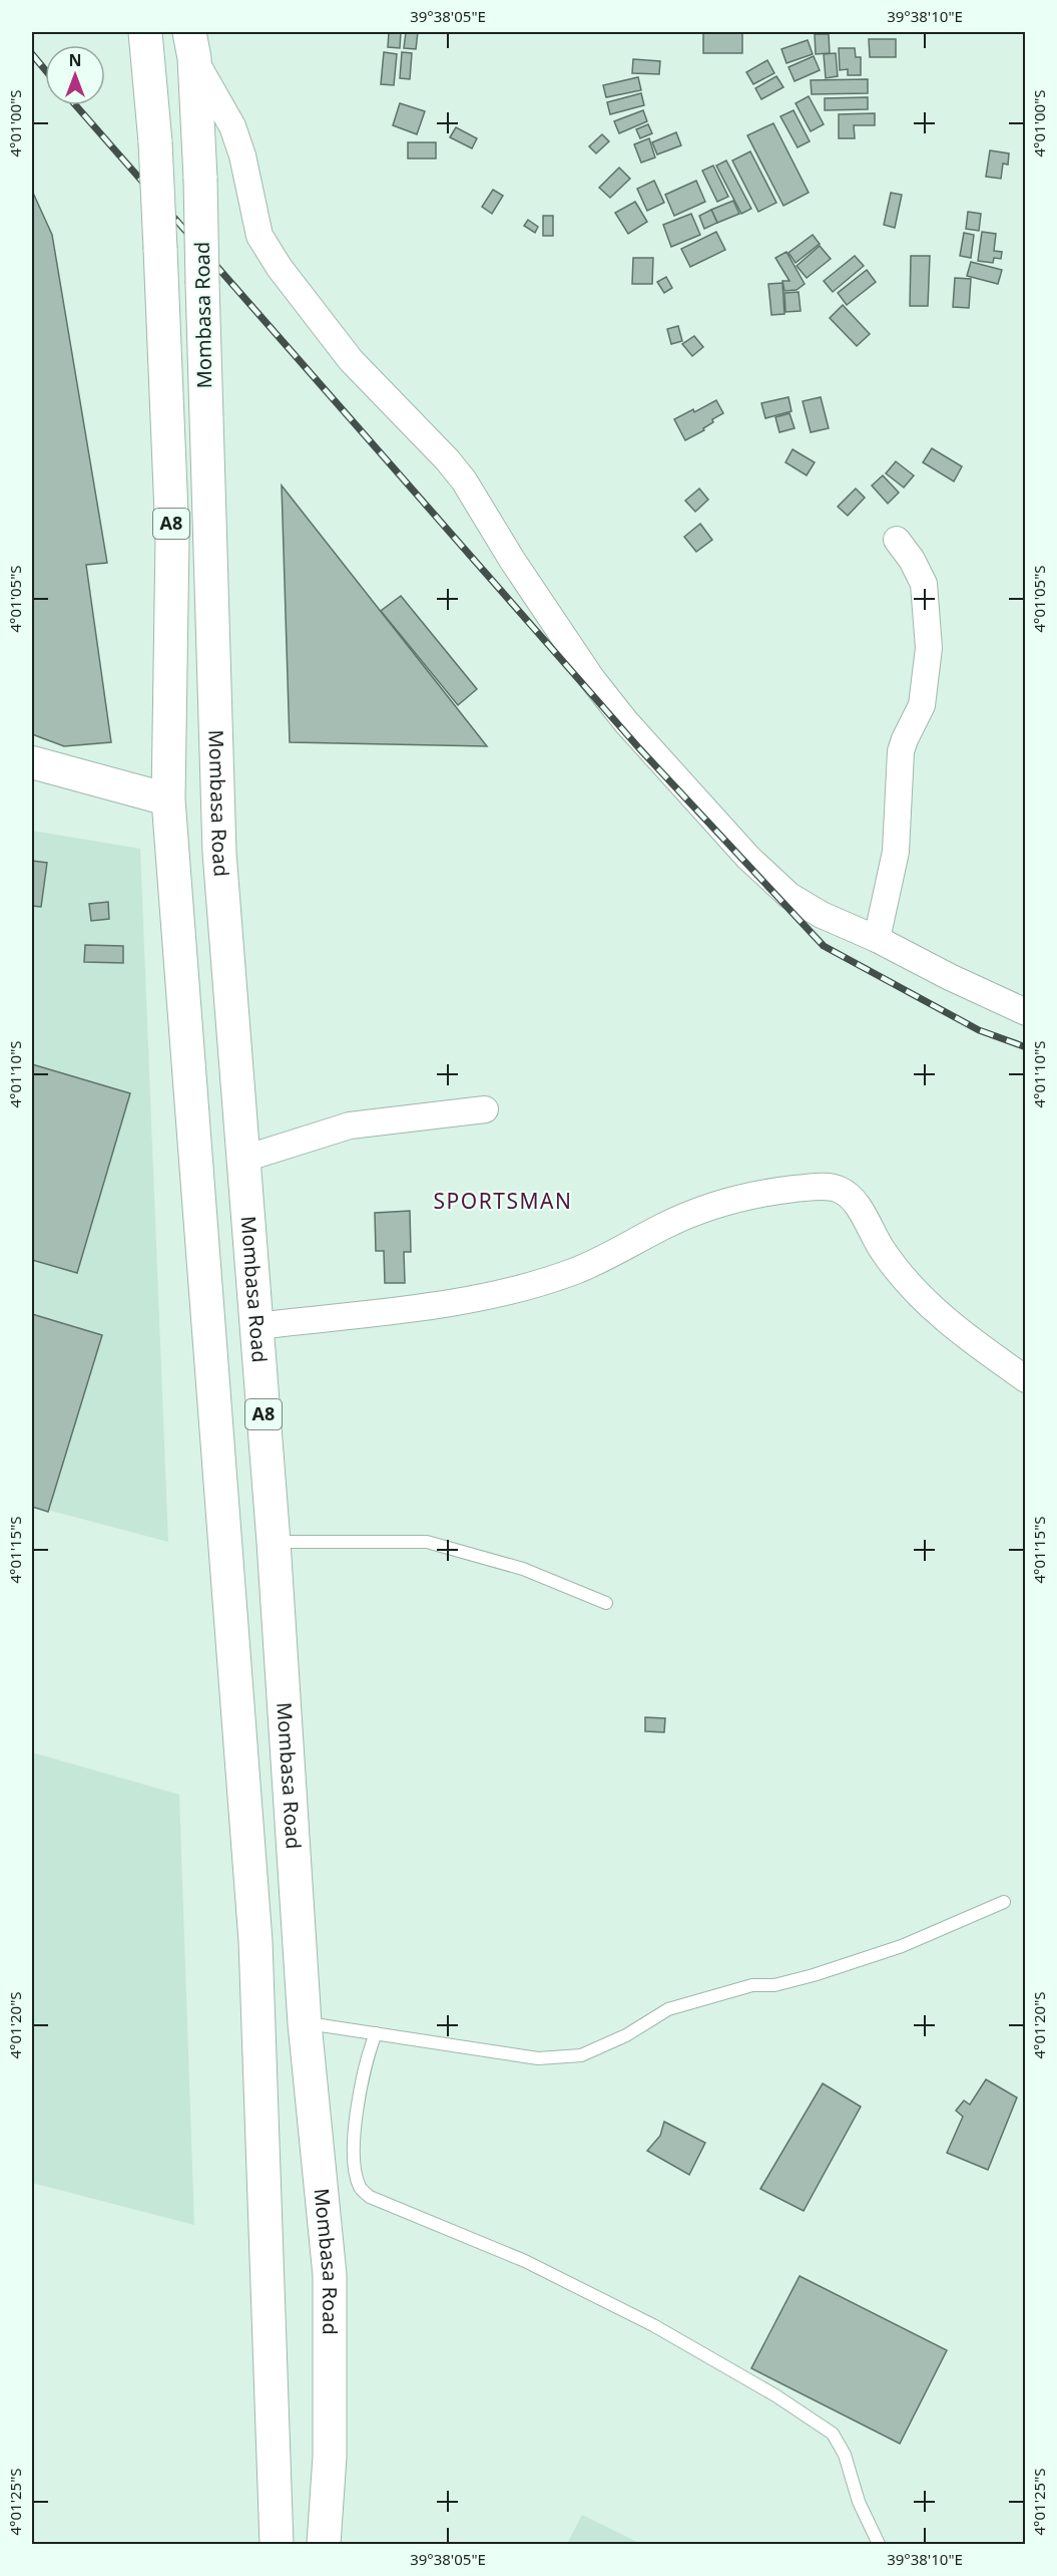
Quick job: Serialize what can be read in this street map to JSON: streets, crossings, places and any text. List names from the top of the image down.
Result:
{
  "streets": {
    "highway": ["Mombasa Road", "A8"]
  },
  "districts": ["SPORTSMAN"],
  "north": "top",
  "coordinates": [
    "39°38'05\"E",
    "39°38'10\"E",
    "4°01'00\"S",
    "4°01'05\"S",
    "4°01'10\"S",
    "4°01'15\"S",
    "4°01'20\"S",
    "4°01'25\"S"
  ]
}
